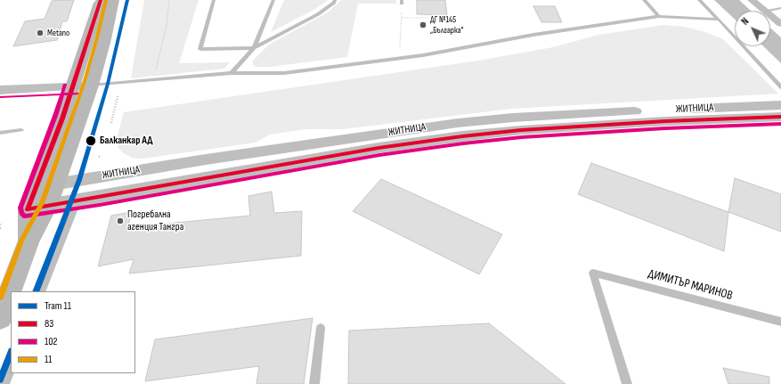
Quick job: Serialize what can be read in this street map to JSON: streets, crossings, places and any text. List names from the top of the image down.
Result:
{
  "streets": {
    "street": ["ЖИТНИЦА"],
    "lane": ["ДИМИТЪР МАРИНОВ"]
  },
  "places": [
    "ДГ №145 „Българка“",
    "Metano",
    "Балканкар АД",
    "Погребална агенция Тангра"
  ],
  "lines": [
    "tram line 11",
    "transit line 83",
    "transit line 11",
    "transit line 102"
  ],
  "legend": [
    "Tram 11",
    "83",
    "102",
    "11"
  ],
  "north": "top left"
}
